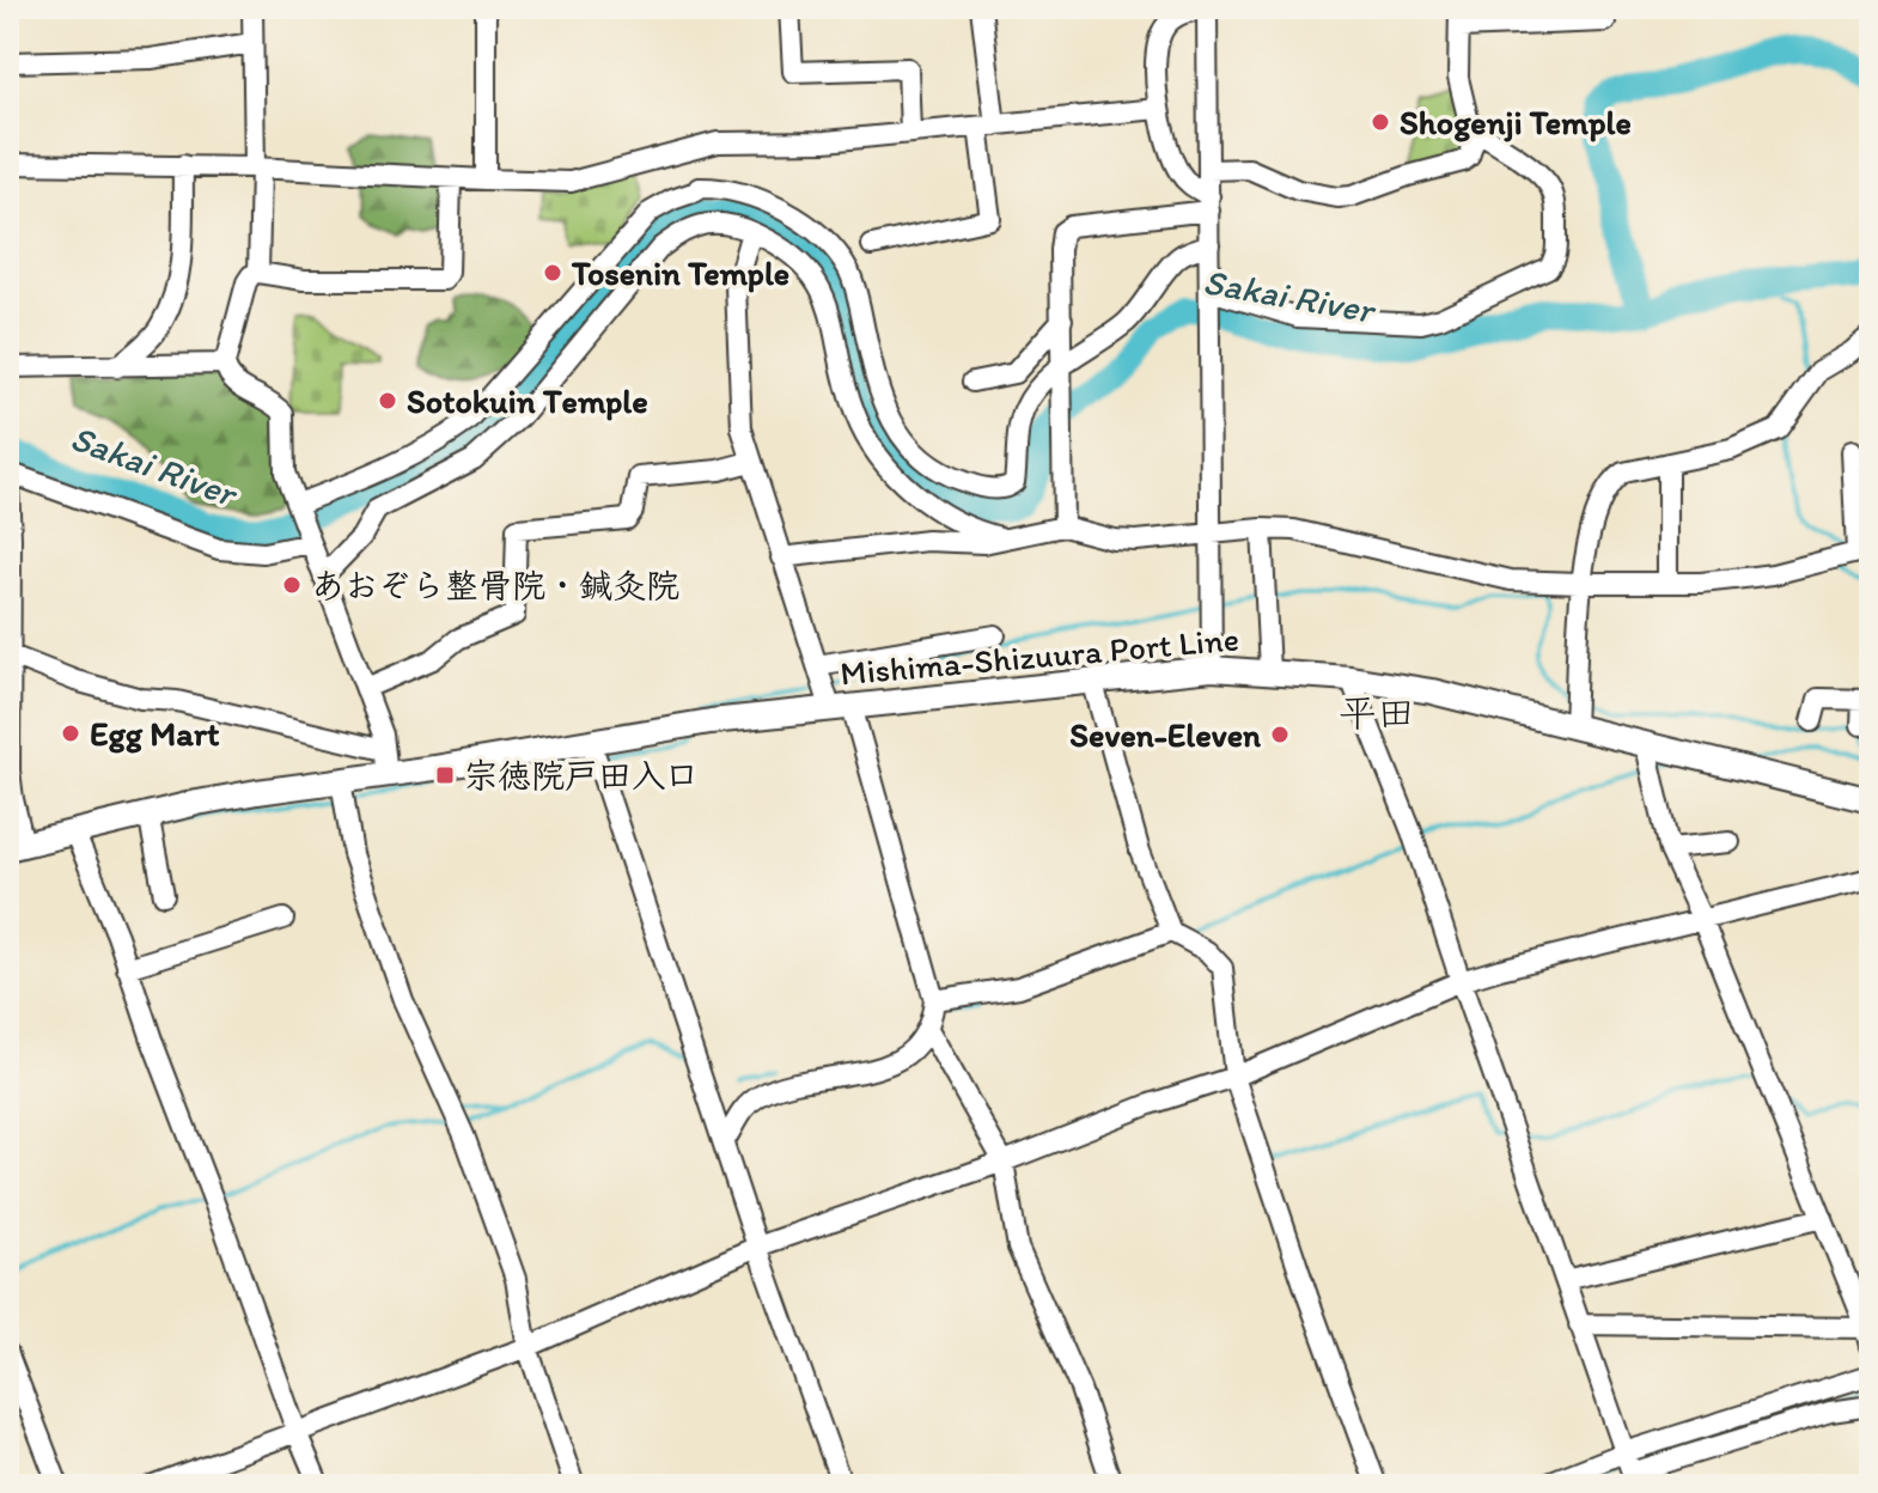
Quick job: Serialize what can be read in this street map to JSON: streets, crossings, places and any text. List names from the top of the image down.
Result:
{
  "streets": {
    "main road": ["Mishima-Shizuura Port Line"]
  },
  "districts": ["平田"],
  "water": ["Sakai River"],
  "places": {
    "other": [
      "Shogenji Temple",
      "Tosenin Temple",
      "Sotokuin Temple",
      "あおぞら整骨院・鍼灸院",
      "Egg Mart",
      "Seven-Eleven"
    ],
    "transit": ["宗徳院戸田入口"]
  }
}
